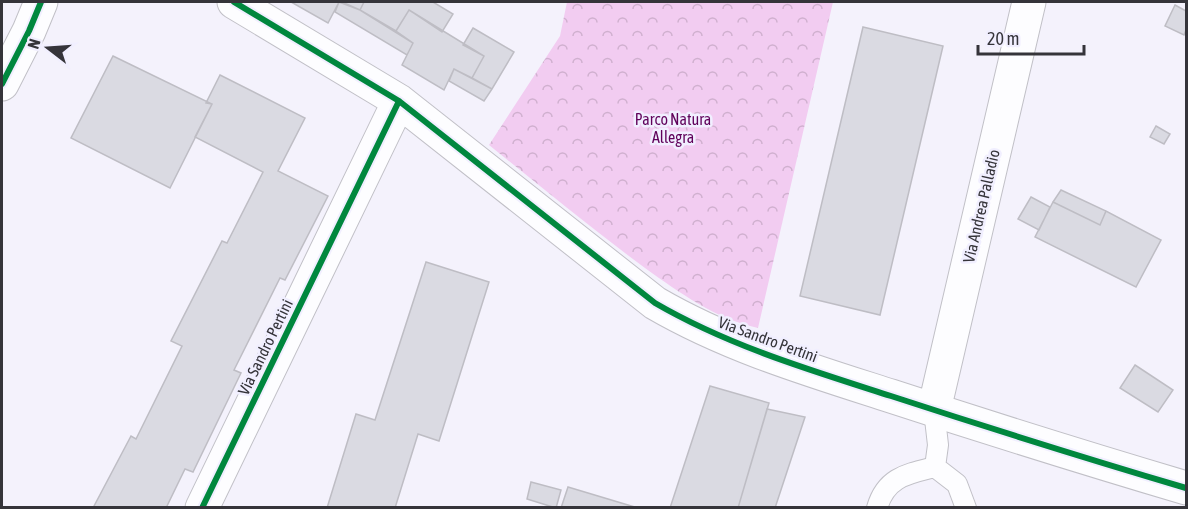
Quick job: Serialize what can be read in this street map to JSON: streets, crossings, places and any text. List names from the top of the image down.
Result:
{
  "streets": {
    "street": ["Via Andrea Palladio", "Via Sandro Pertini"]
  },
  "crossings": [
    ["Via Andrea Palladio", "Via Sandro Pertini"]
  ],
  "parks": ["Parco Natura Allegra"],
  "scale_bar": "20 m",
  "north": "left"
}
